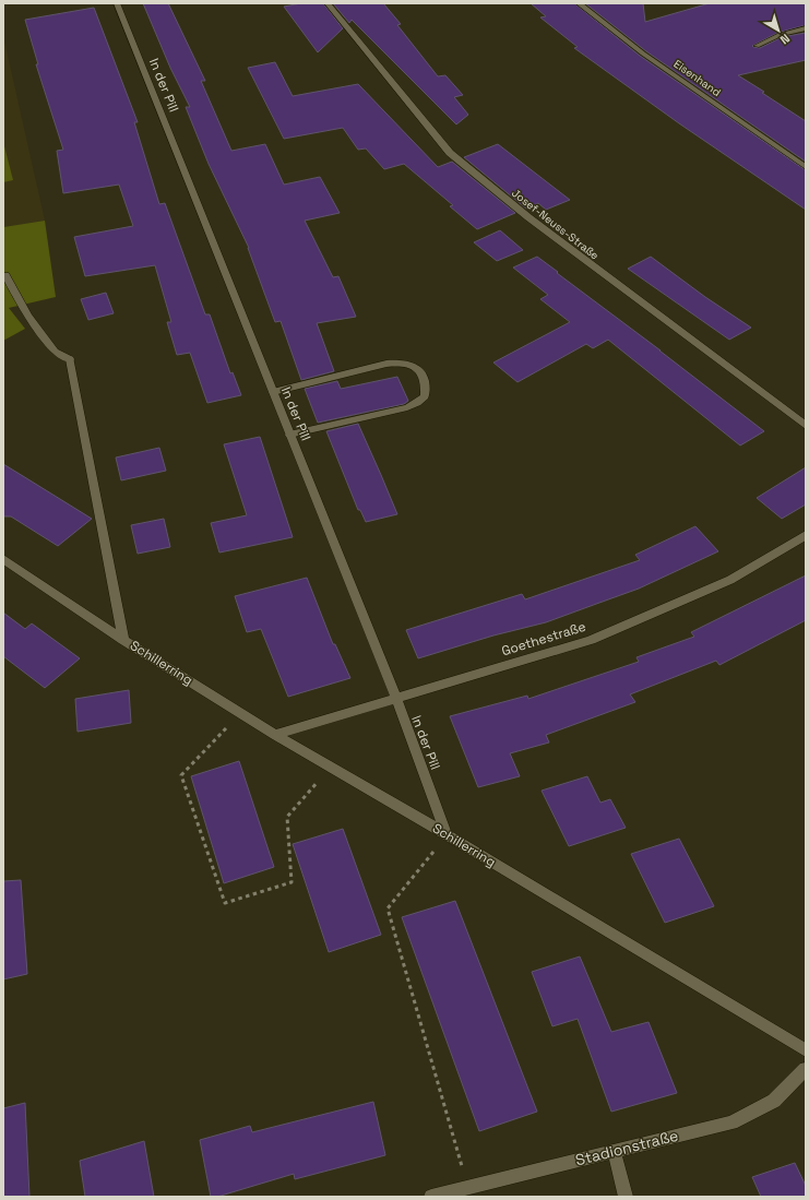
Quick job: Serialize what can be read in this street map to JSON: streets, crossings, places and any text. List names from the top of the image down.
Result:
{
  "streets": {
    "street": [
      "Eisenhand",
      "In der Pill",
      "Josef-Neuss-Straße",
      "Goethestraße",
      "Schillerring",
      "Stadionstraße"
    ]
  },
  "crossings": [
    ["In der Pill", "Goethestraße"],
    ["In der Pill", "Schillerring"],
    ["Goethestraße", "Schillerring"]
  ],
  "north": "bottom right"
}
